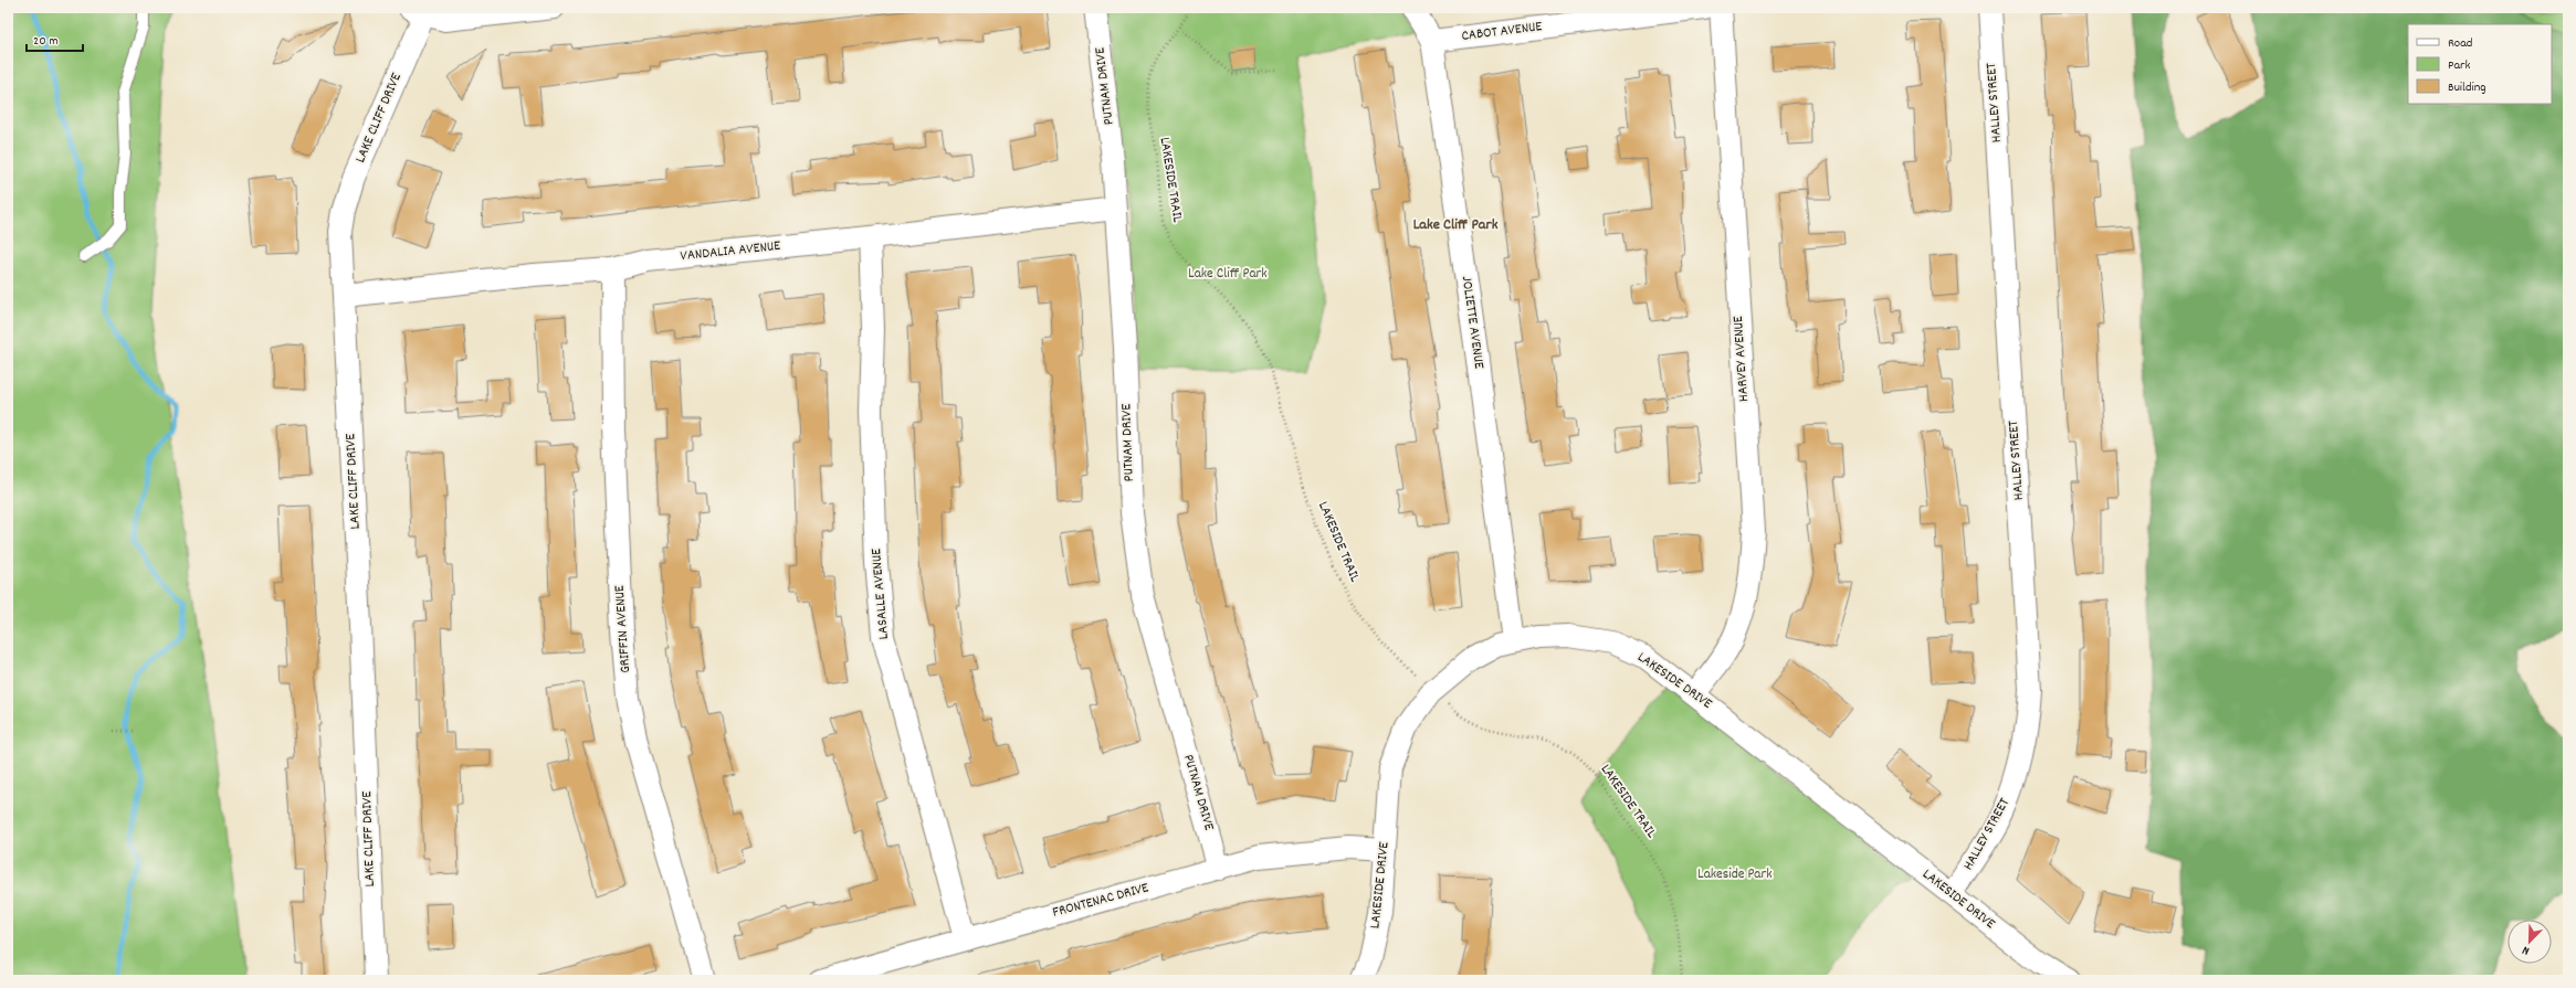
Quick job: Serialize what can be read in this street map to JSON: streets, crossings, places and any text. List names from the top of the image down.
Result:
{
  "streets": {
    "street": [
      "CABOT AVENUE",
      "PUTNAM DRIVE",
      "HALLEY STREET",
      "LAKE CLIFF DRIVE",
      "VANDALIA AVENUE",
      "JOLIETTE AVENUE",
      "HARVEY AVENUE",
      "LASALLE AVENUE",
      "GRIFFIN AVENUE",
      "LAKESIDE DRIVE",
      "FRONTENAC DRIVE"
    ],
    "path": ["LAKESIDE TRAIL"]
  },
  "crossings": [
    ["CABOT AVENUE", "JOLIETTE AVENUE"],
    ["PUTNAM DRIVE", "VANDALIA AVENUE"],
    ["PUTNAM DRIVE", "FRONTENAC DRIVE"],
    ["HALLEY STREET", "LAKESIDE DRIVE"],
    ["LAKE CLIFF DRIVE", "VANDALIA AVENUE"],
    ["LAKESIDE TRAIL", "LAKESIDE DRIVE"],
    ["VANDALIA AVENUE", "LASALLE AVENUE"],
    ["VANDALIA AVENUE", "GRIFFIN AVENUE"],
    ["JOLIETTE AVENUE", "LAKESIDE DRIVE"],
    ["HARVEY AVENUE", "LAKESIDE DRIVE"],
    ["LASALLE AVENUE", "FRONTENAC DRIVE"],
    ["LAKESIDE DRIVE", "FRONTENAC DRIVE"]
  ],
  "districts": ["Lake Cliff Park"],
  "parks": ["Lake Cliff Park", "Lakeside Park"],
  "legend": ["Road", "Park", "Building"],
  "scale_bar": "20 m",
  "north": "bottom left"
}
